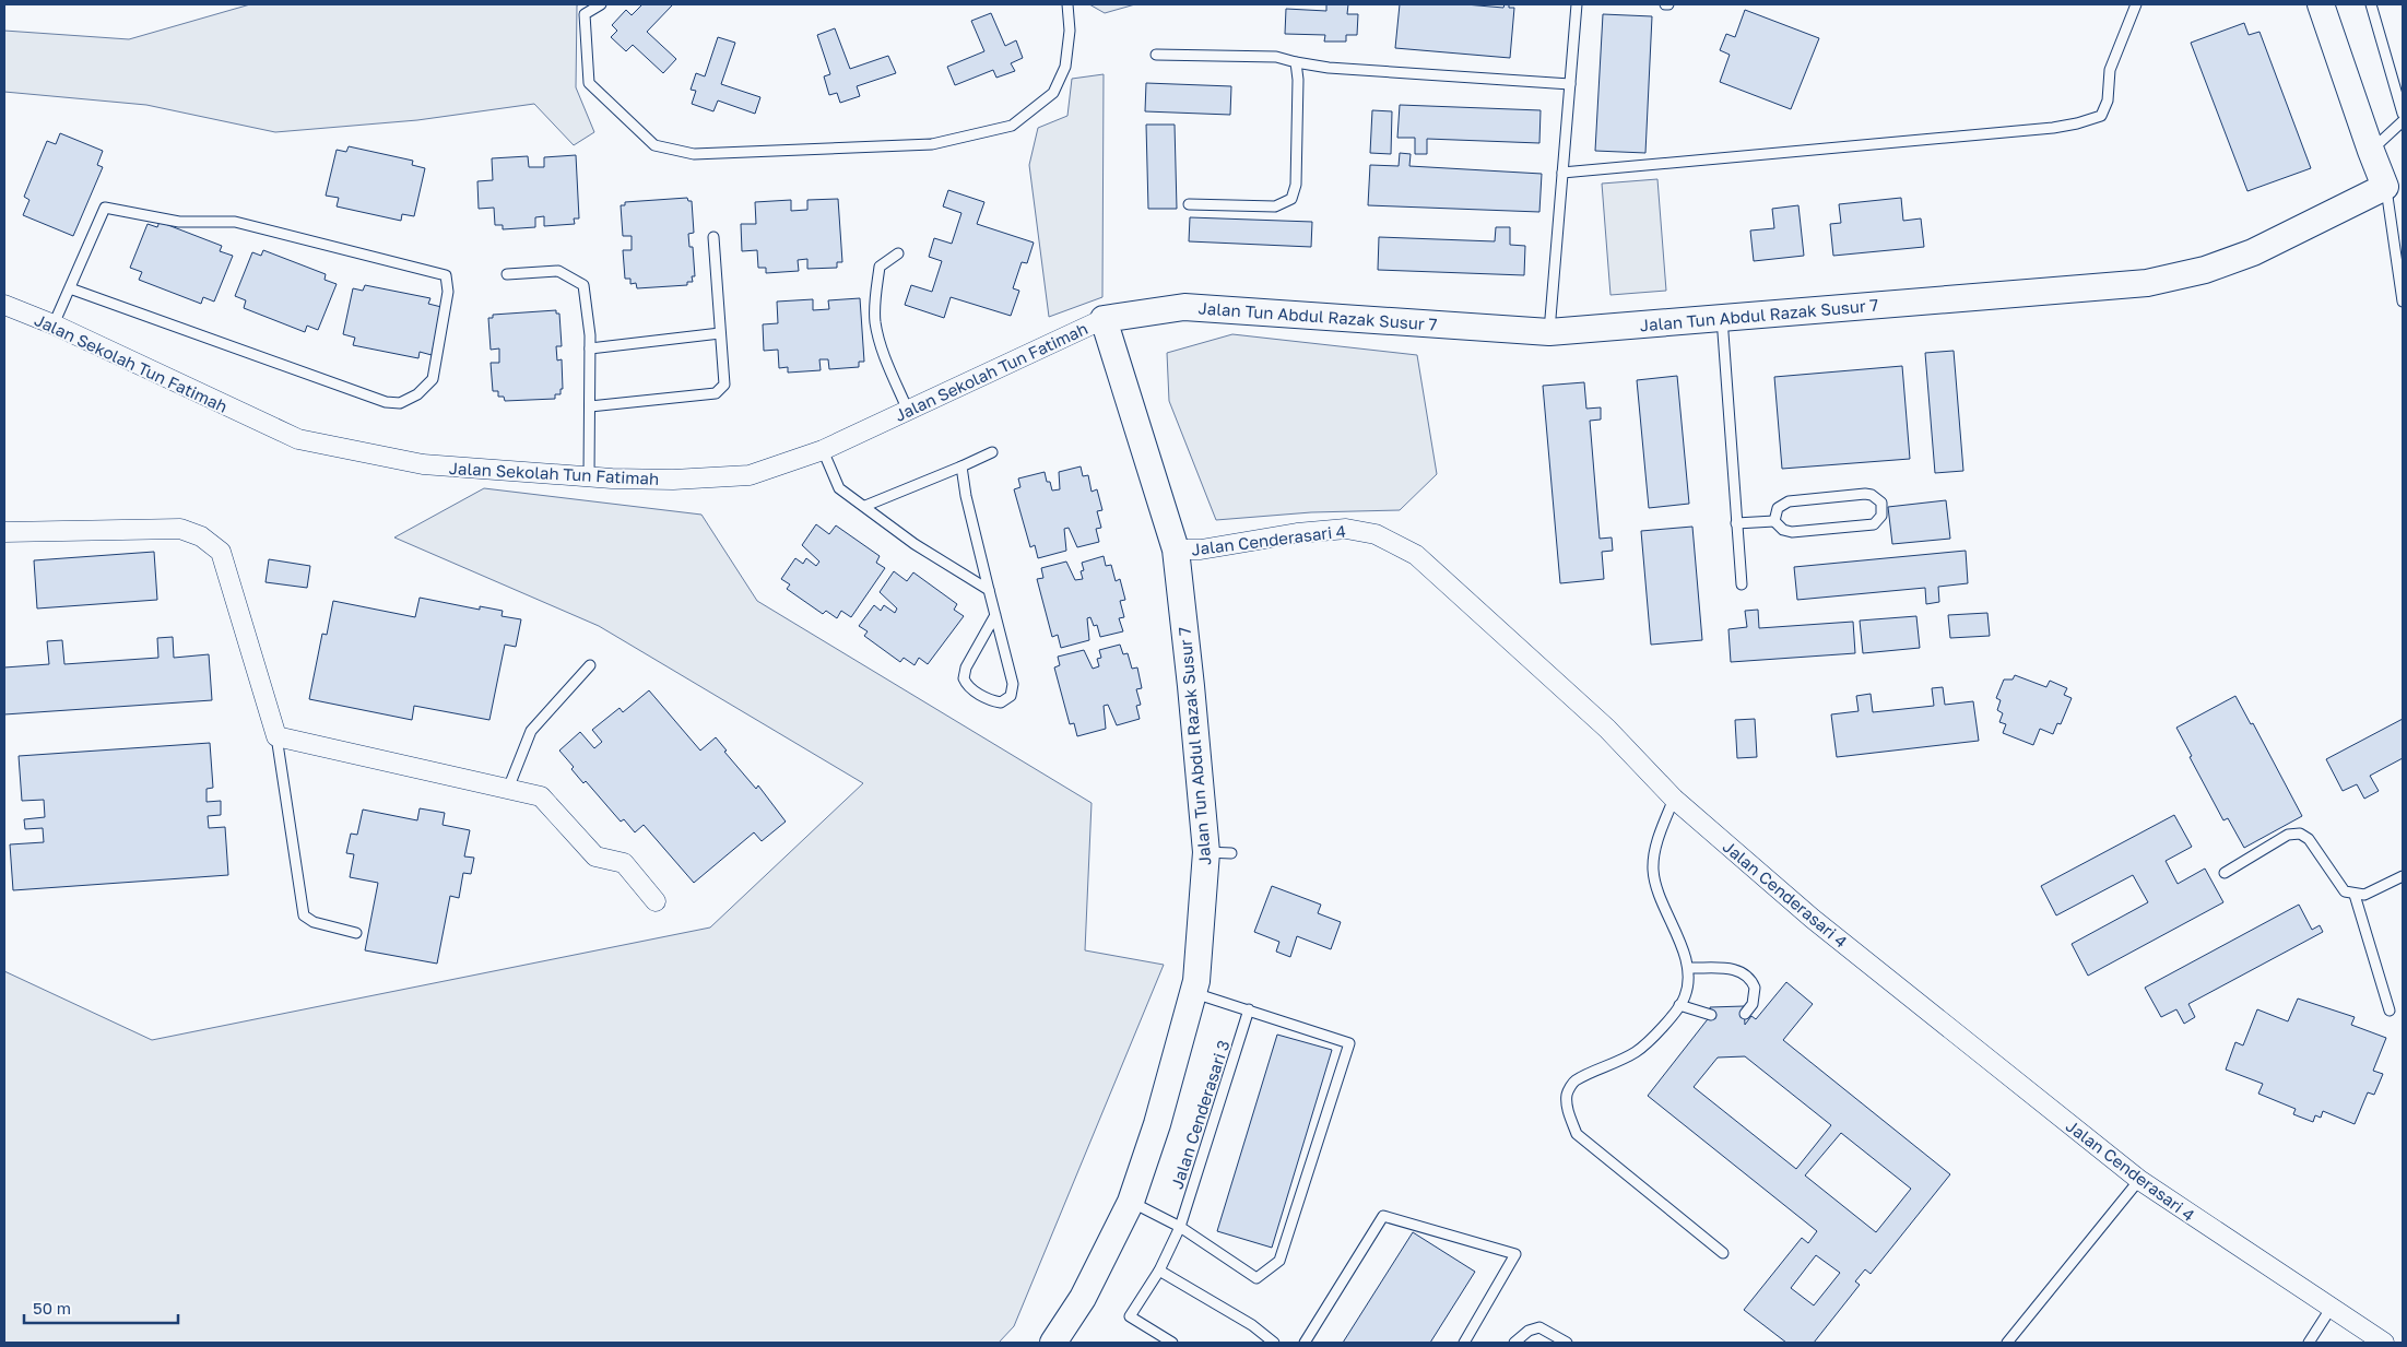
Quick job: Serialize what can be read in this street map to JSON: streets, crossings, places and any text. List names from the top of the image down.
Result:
{
  "streets": {
    "street": ["Jalan Tun Abdul Razak Susur 7", "Jalan Sekolah Tun Fatimah", "Jalan Cenderasari 4"],
    "lane": ["Jalan Cenderasari 3"]
  },
  "crossings": [
    ["Jalan Tun Abdul Razak Susur 7", "Jalan Sekolah Tun Fatimah"],
    ["Jalan Tun Abdul Razak Susur 7", "Jalan Cenderasari 4"]
  ],
  "scale_bar": "50 m"
}
